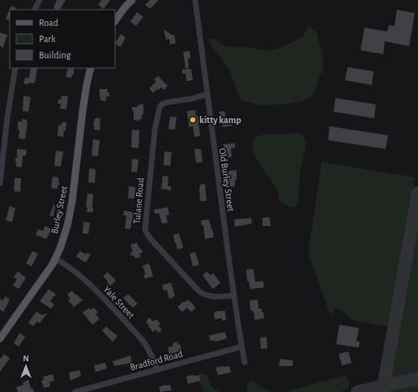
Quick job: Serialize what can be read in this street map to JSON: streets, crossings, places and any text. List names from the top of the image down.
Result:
{
  "streets": {
    "main road": ["Burley Street"],
    "street": [
      "Old Burley Street",
      "Tulane Road",
      "Yale Street",
      "Bradford Road"
    ]
  },
  "crossings": [
    ["Old Burley Street", "Tulane Road"],
    ["Old Burley Street", "Bradford Road"],
    ["Burley Street", "Yale Street"],
    ["Yale Street", "Bradford Road"]
  ],
  "places": ["kitty kamp"],
  "legend": ["Road", "Park", "Building"],
  "north": "top"
}
